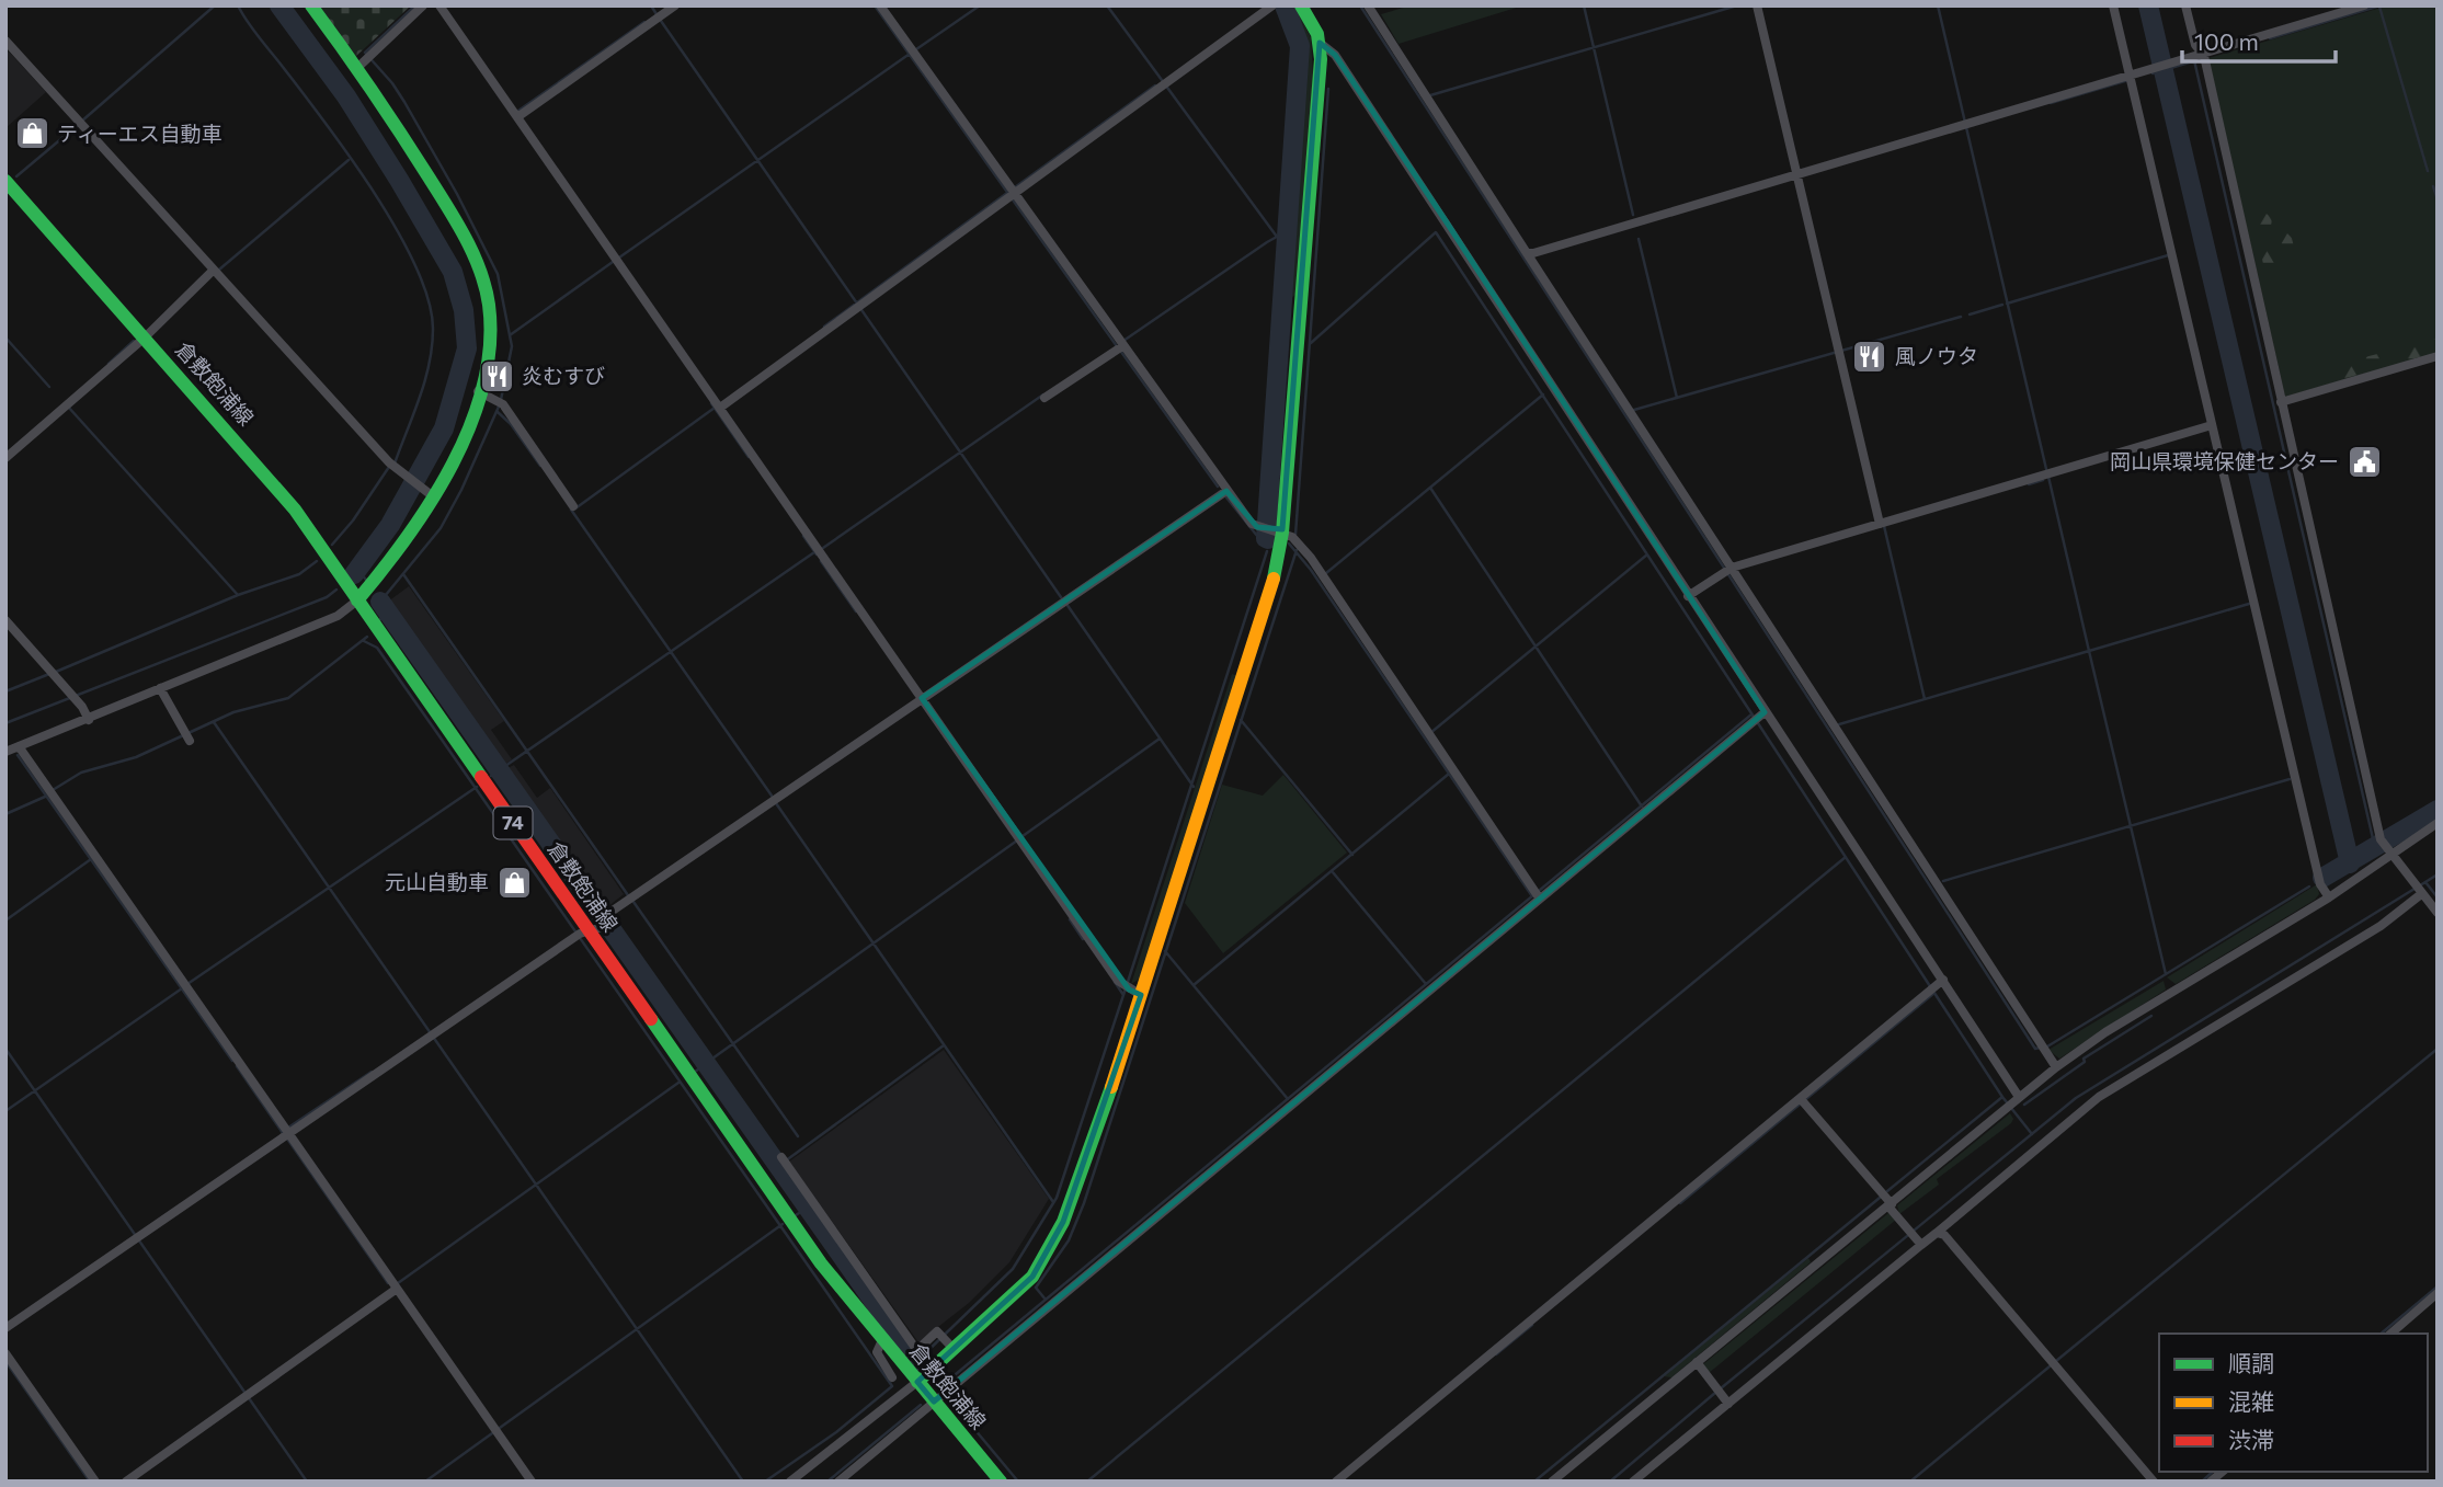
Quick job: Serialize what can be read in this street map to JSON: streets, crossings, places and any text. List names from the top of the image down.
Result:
{
  "streets": {
    "street": ["倉敷飽浦線", "74"]
  },
  "places": {
    "shop": ["ティーエス自動車", "元山自動車"],
    "restaurant": ["風ノウタ", "炎むすび"],
    "public building": ["岡山県環境保健センター"]
  },
  "legend": ["順調", "混雑", "渋滞"],
  "scale_bar": "100 m"
}
